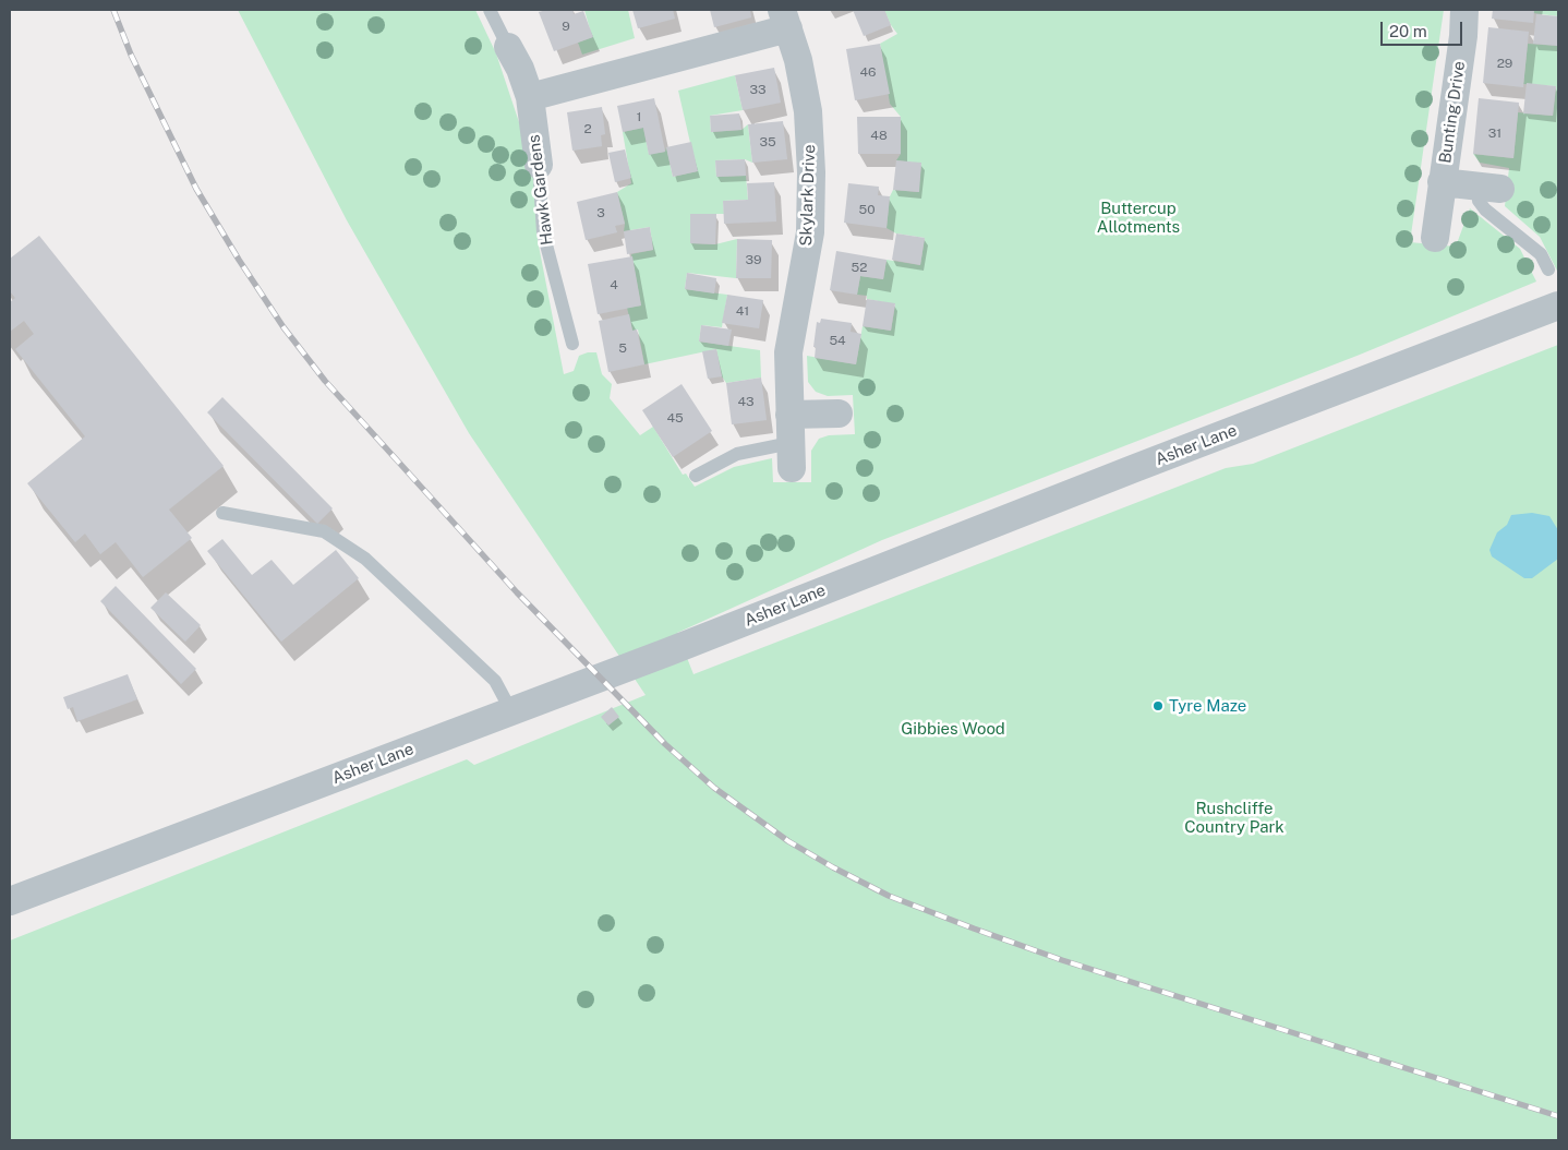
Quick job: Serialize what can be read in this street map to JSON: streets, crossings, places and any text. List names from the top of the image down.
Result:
{
  "streets": {
    "street": [
      "Bunting Drive",
      "Hawk Gardens",
      "Skylark Drive",
      "Asher Lane"
    ]
  },
  "parks": ["Buttercup Allotments", "Gibbies Wood", "Rushcliffe Country Park"],
  "places": ["Tyre Maze"],
  "house_numbers": [
    "9",
    "29",
    "46",
    "33",
    "1",
    "2",
    "31",
    "48",
    "35",
    "50",
    "3",
    "39",
    "52",
    "4",
    "41",
    "54",
    "5",
    "43",
    "45"
  ],
  "scale_bar": "20 m"
}
